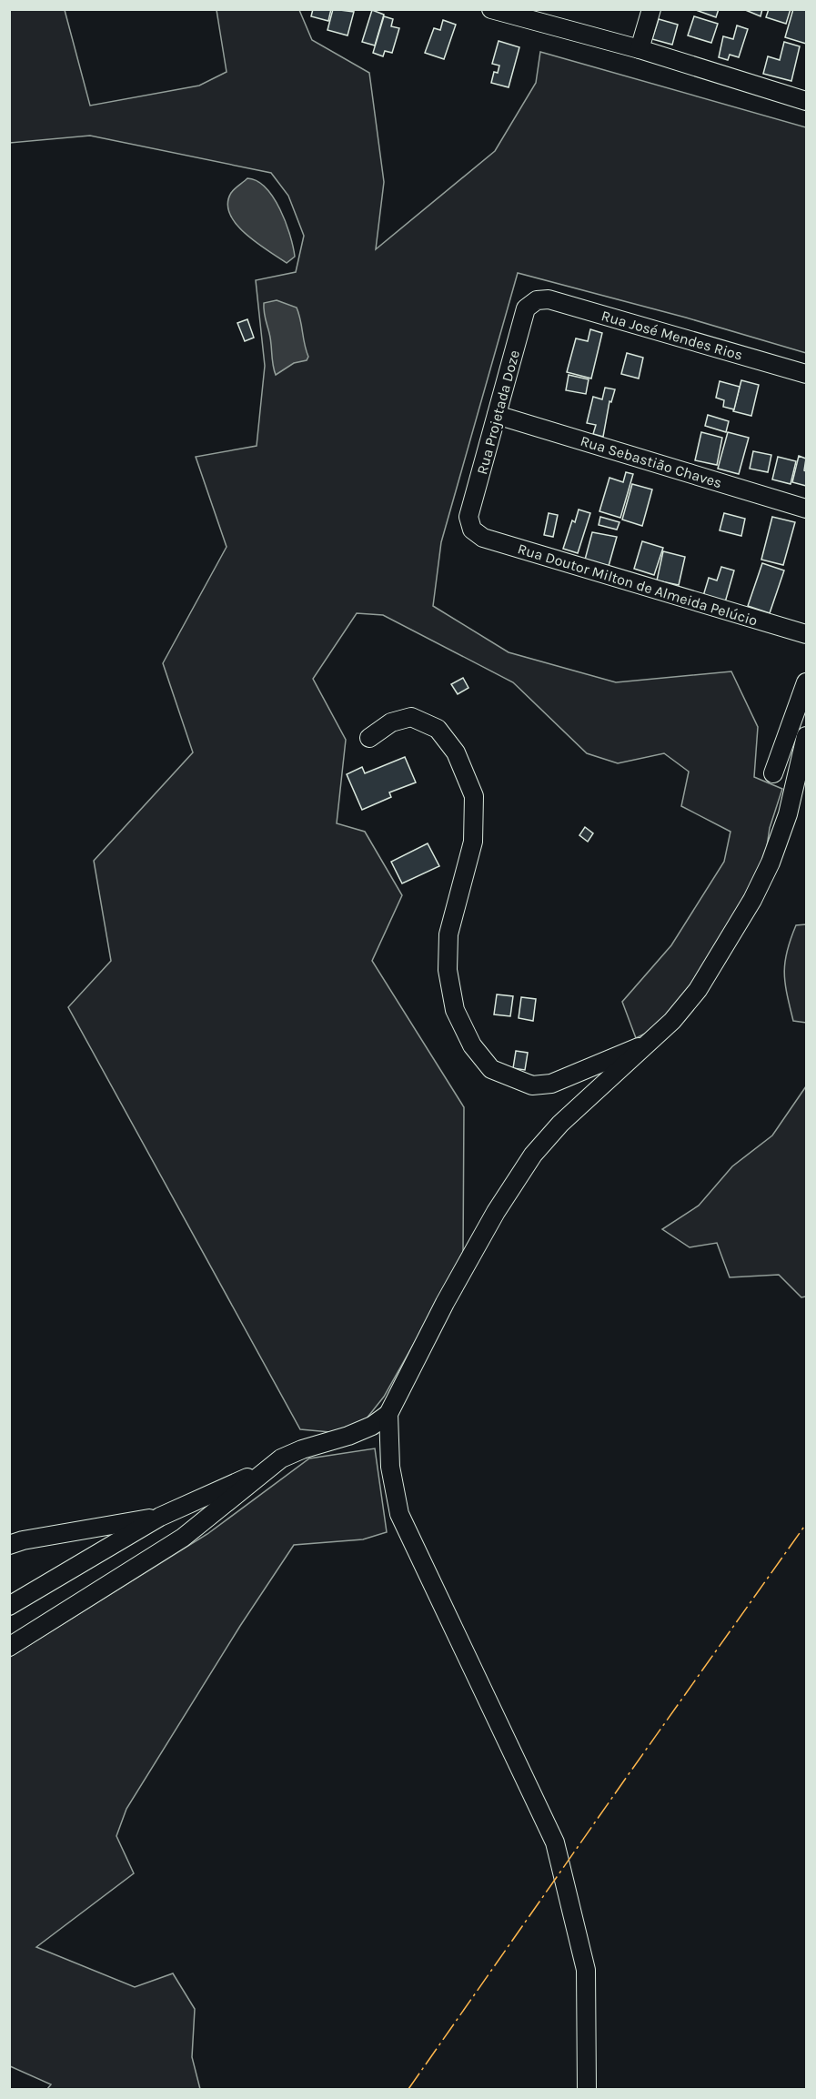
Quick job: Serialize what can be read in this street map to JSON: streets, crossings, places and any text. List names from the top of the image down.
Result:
{
  "streets": {
    "street": [
      "Rua José Mendes Rios",
      "Rua Projetada Doze",
      "Rua Sebastião Chaves",
      "Rua Doutor Milton de Almeida Pelúcio"
    ]
  },
  "crossings": [
    ["Rua José Mendes Rios", "Rua Projetada Doze"],
    ["Rua Projetada Doze", "Rua Sebastião Chaves"],
    ["Rua Projetada Doze", "Rua Doutor Milton de Almeida Pelúcio"]
  ]
}
